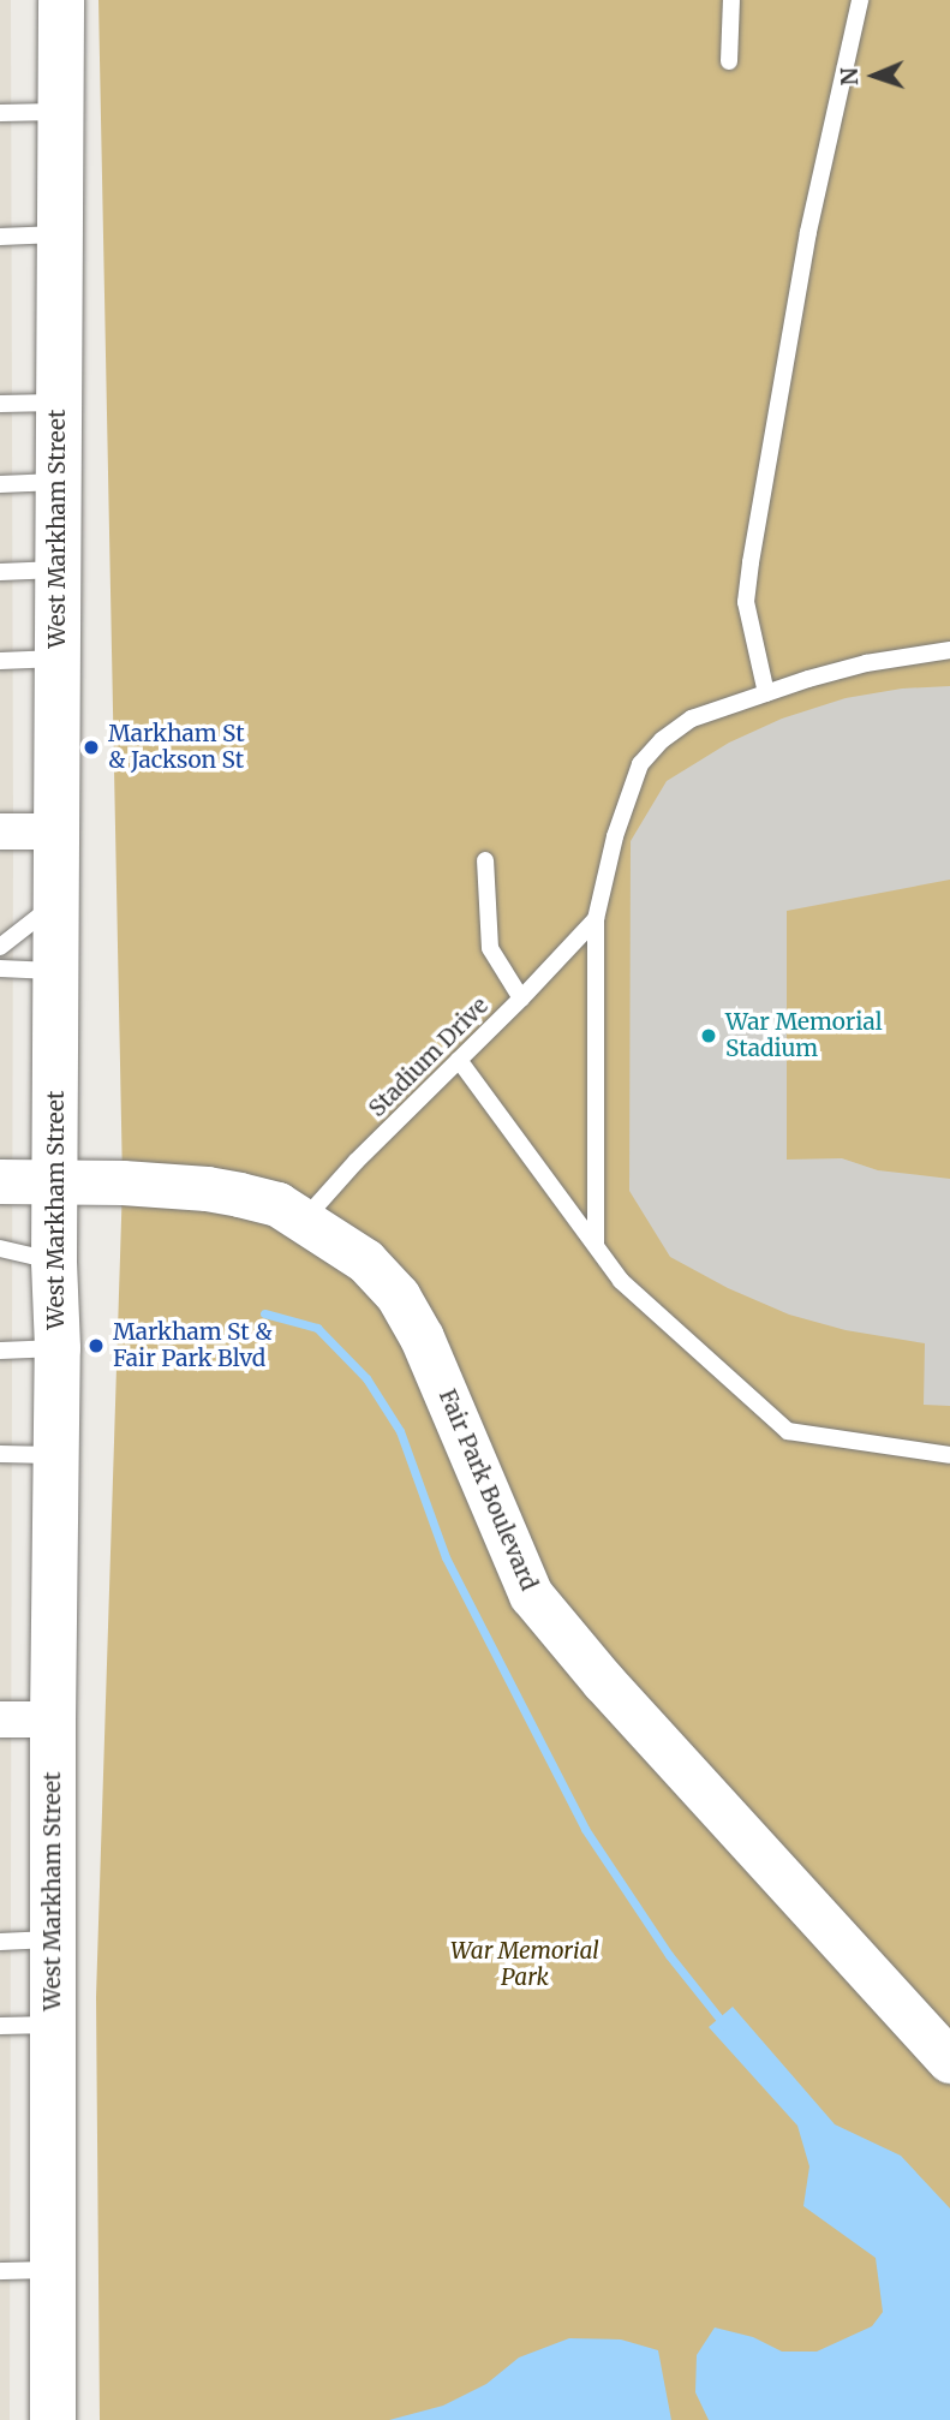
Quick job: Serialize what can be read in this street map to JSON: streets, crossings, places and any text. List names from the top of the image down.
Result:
{
  "streets": {
    "main road": ["West Markham Street"],
    "street": ["Fair Park Boulevard"],
    "lane": ["Stadium Drive"]
  },
  "crossings": [
    ["West Markham Street", "Fair Park Boulevard"],
    ["Stadium Drive", "Fair Park Boulevard"]
  ],
  "parks": ["War Memorial Park"],
  "places": ["Markham St & Jackson St", "War Memorial Stadium", "Markham St & Fair Park Blvd"],
  "north": "left"
}
